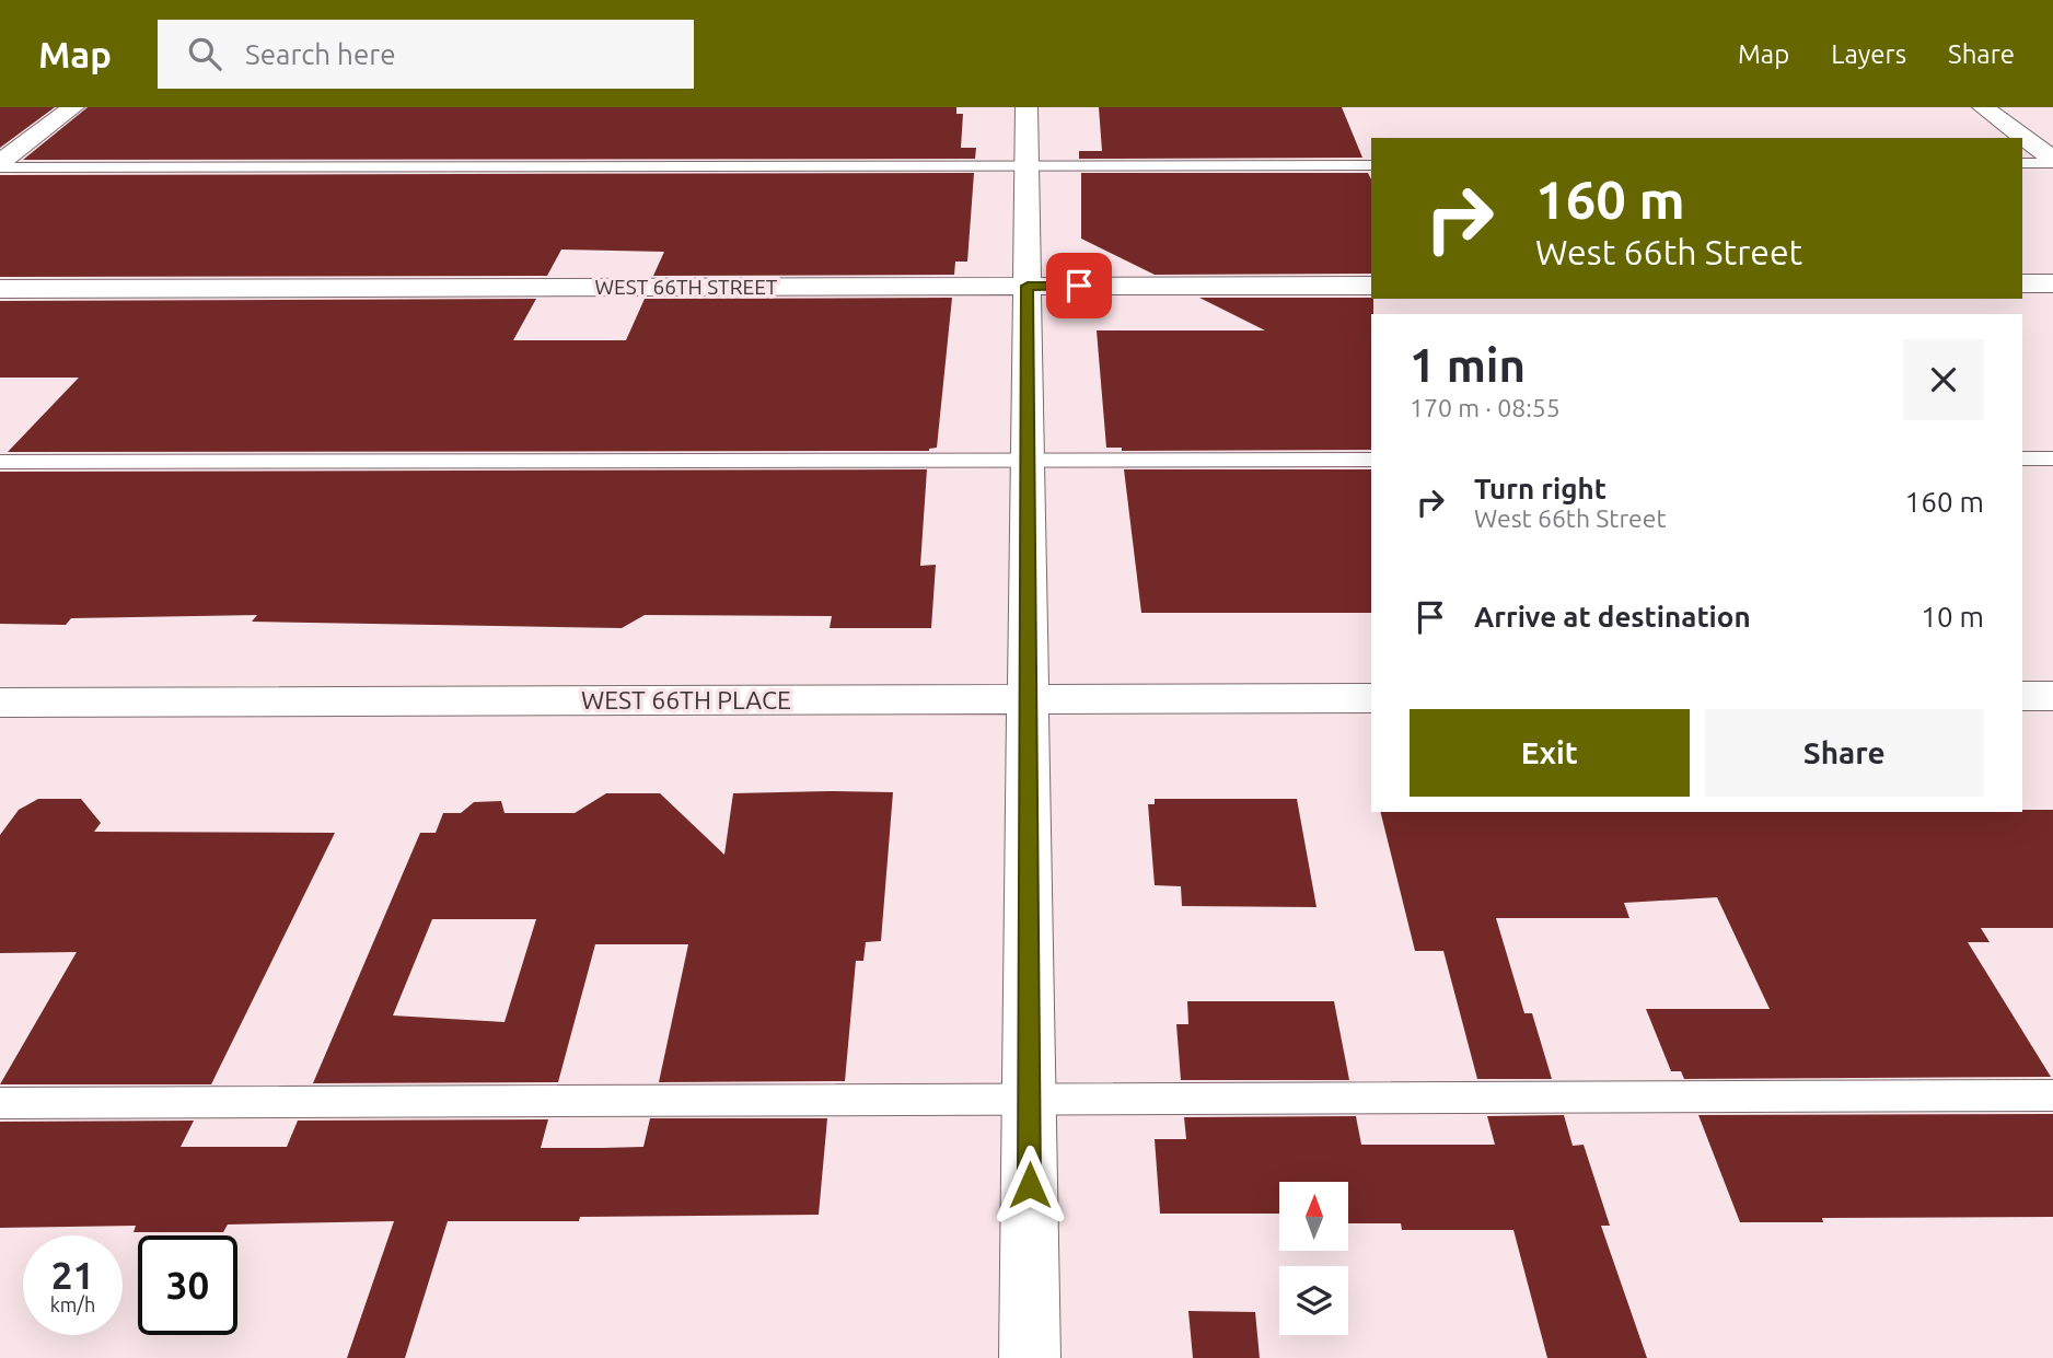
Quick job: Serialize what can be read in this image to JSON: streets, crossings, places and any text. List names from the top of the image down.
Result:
{
  "streets": {
    "street": ["WEST 66TH STREET", "WEST 66TH PLACE"]
  },
  "north": "top",
  "page": {
    "header": "Map",
    "search": "Search here",
    "nav": ["Map", "Layers", "Share"],
    "turn": ["160 m", "West 66th Street"],
    "heading": ["1 min", "170 m · 08:55"],
    "list": [
      {
        "name": "Turn right",
        "note": "West 66th Street",
        "value": "160 m"
      },
      {
        "name": "Arrive at destination",
        "value": "10 m"
      }
    ],
    "buttons": ["Exit", "Share"],
    "speed": "21 km/h",
    "limit": "30"
  }
}
